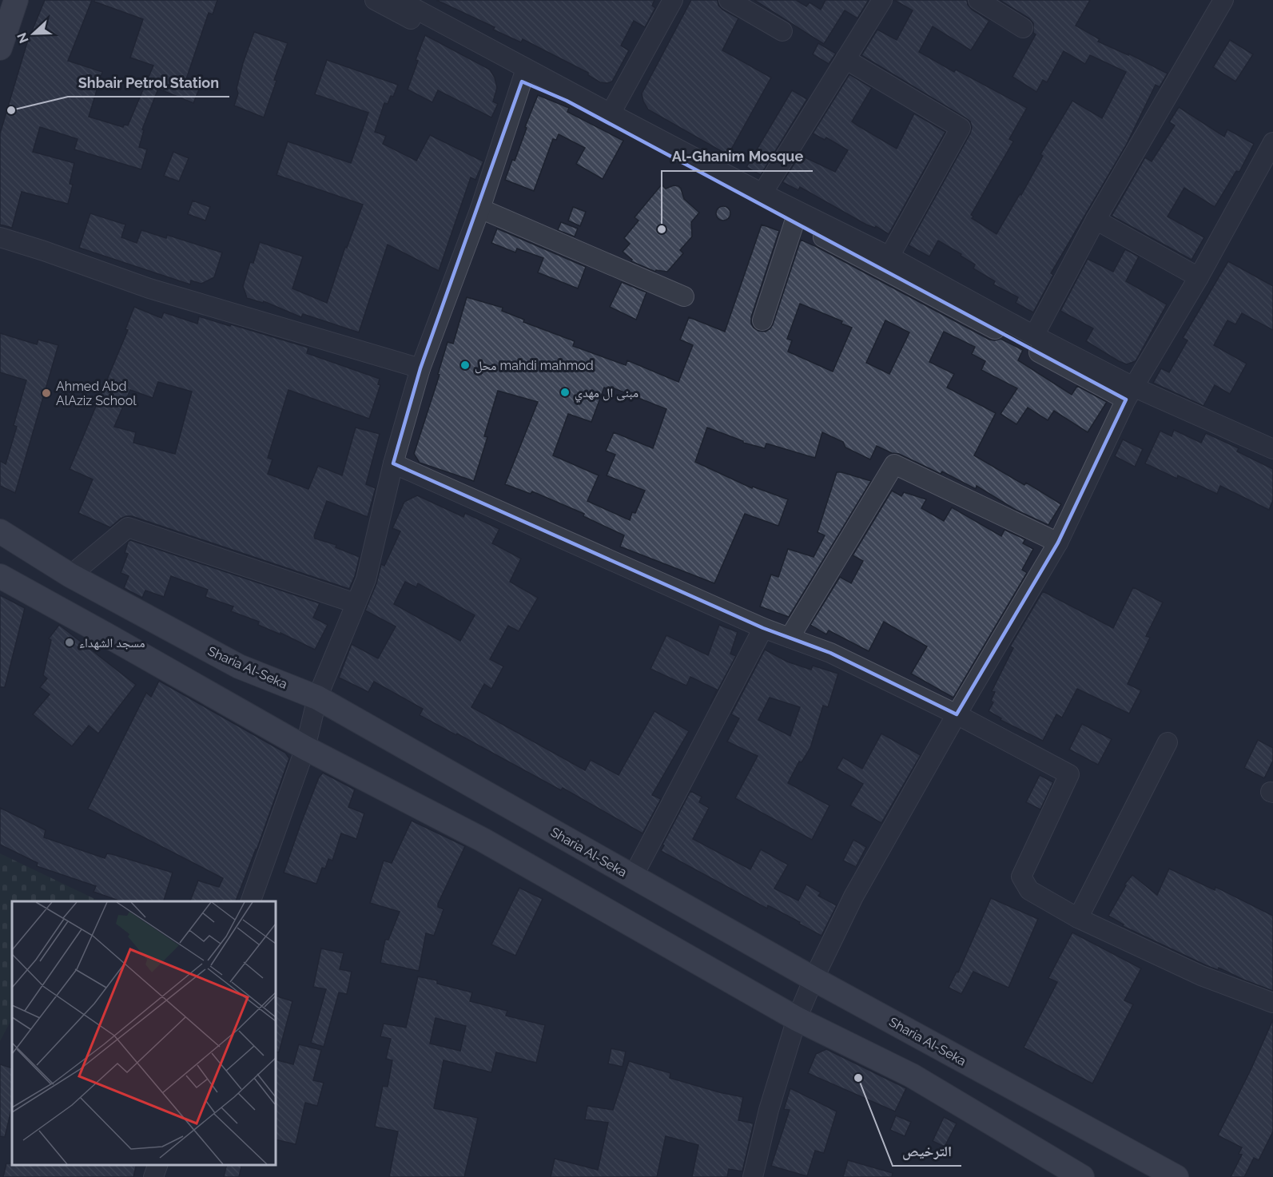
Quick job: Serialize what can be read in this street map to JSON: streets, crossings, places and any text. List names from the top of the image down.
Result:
{
  "streets": {
    "main road": ["Sharia Al-Seka"]
  },
  "places": [
    "Shbair Petrol Station",
    "Al-Ghanim Mosque",
    "محل mahdi mahmod",
    "مبنى ال مهدي",
    "Ahmed Abd AlAziz School",
    "مسجد الشهداء",
    "الترخيص"
  ],
  "north": "left"
}
